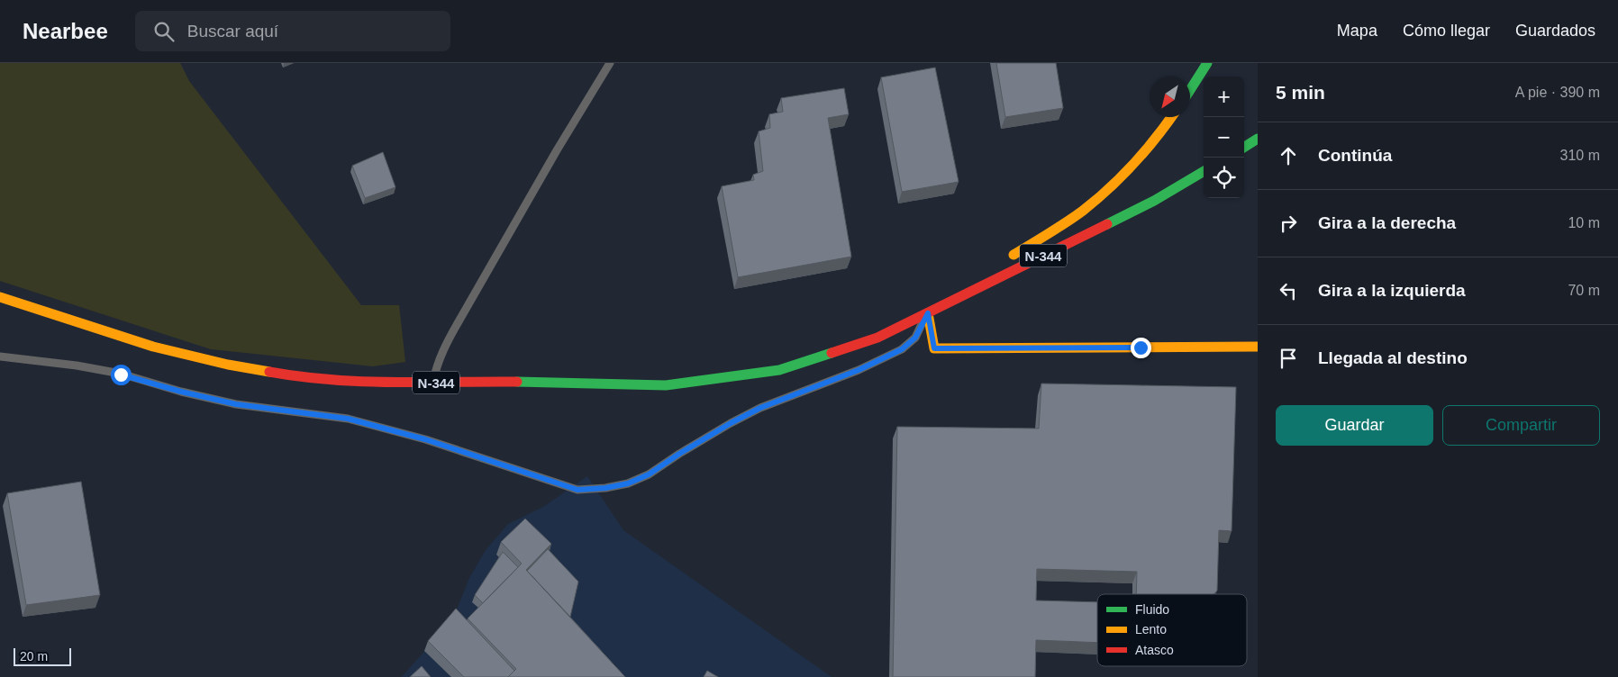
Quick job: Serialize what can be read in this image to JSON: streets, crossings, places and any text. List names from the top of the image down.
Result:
{
  "streets": {
    "main road": ["N-344"]
  },
  "legend": ["Fluido", "Lento", "Atasco"],
  "scale_bar": "20 m",
  "north": "bottom left",
  "page": {
    "header": "Nearbee",
    "search": "Buscar aquí",
    "nav": ["Mapa", "Cómo llegar", "Guardados"],
    "heading": ["5 min", "A pie · 390 m"],
    "map_buttons": ["+", "−"],
    "list": [
      ["Continúa", "310 m"],
      ["Gira a la derecha", "10 m"],
      ["Gira a la izquierda", "70 m"],
      "Llegada al destino"
    ],
    "buttons": ["Guardar", "Compartir"],
    "scale": "20 m"
  }
}
